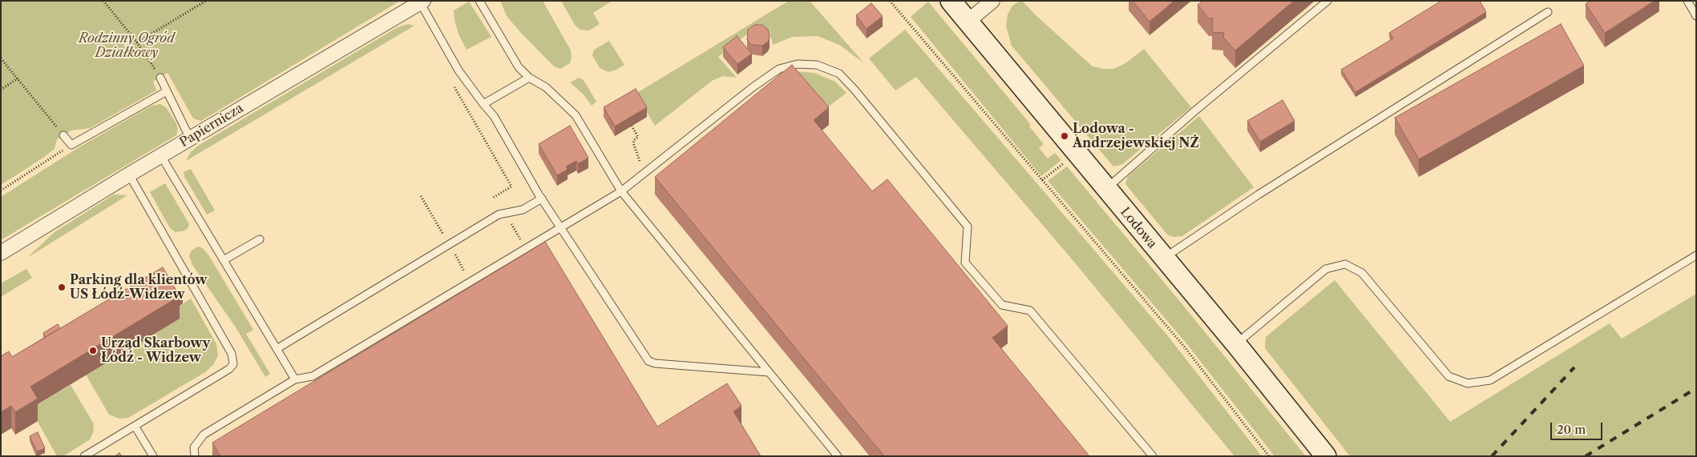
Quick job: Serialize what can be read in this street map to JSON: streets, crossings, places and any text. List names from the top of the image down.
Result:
{
  "streets": {
    "street": ["Papiernicza", "Lodowa"]
  },
  "parks": ["Rodzinny Ogród Działkowy"],
  "places": ["Lodowa - Andrzejewskiej NŻ", "Parking dla klientów US Łódź-Widzew", "Urząd Skarbowy Łódź - Widzew"],
  "scale_bar": "20 m"
}
